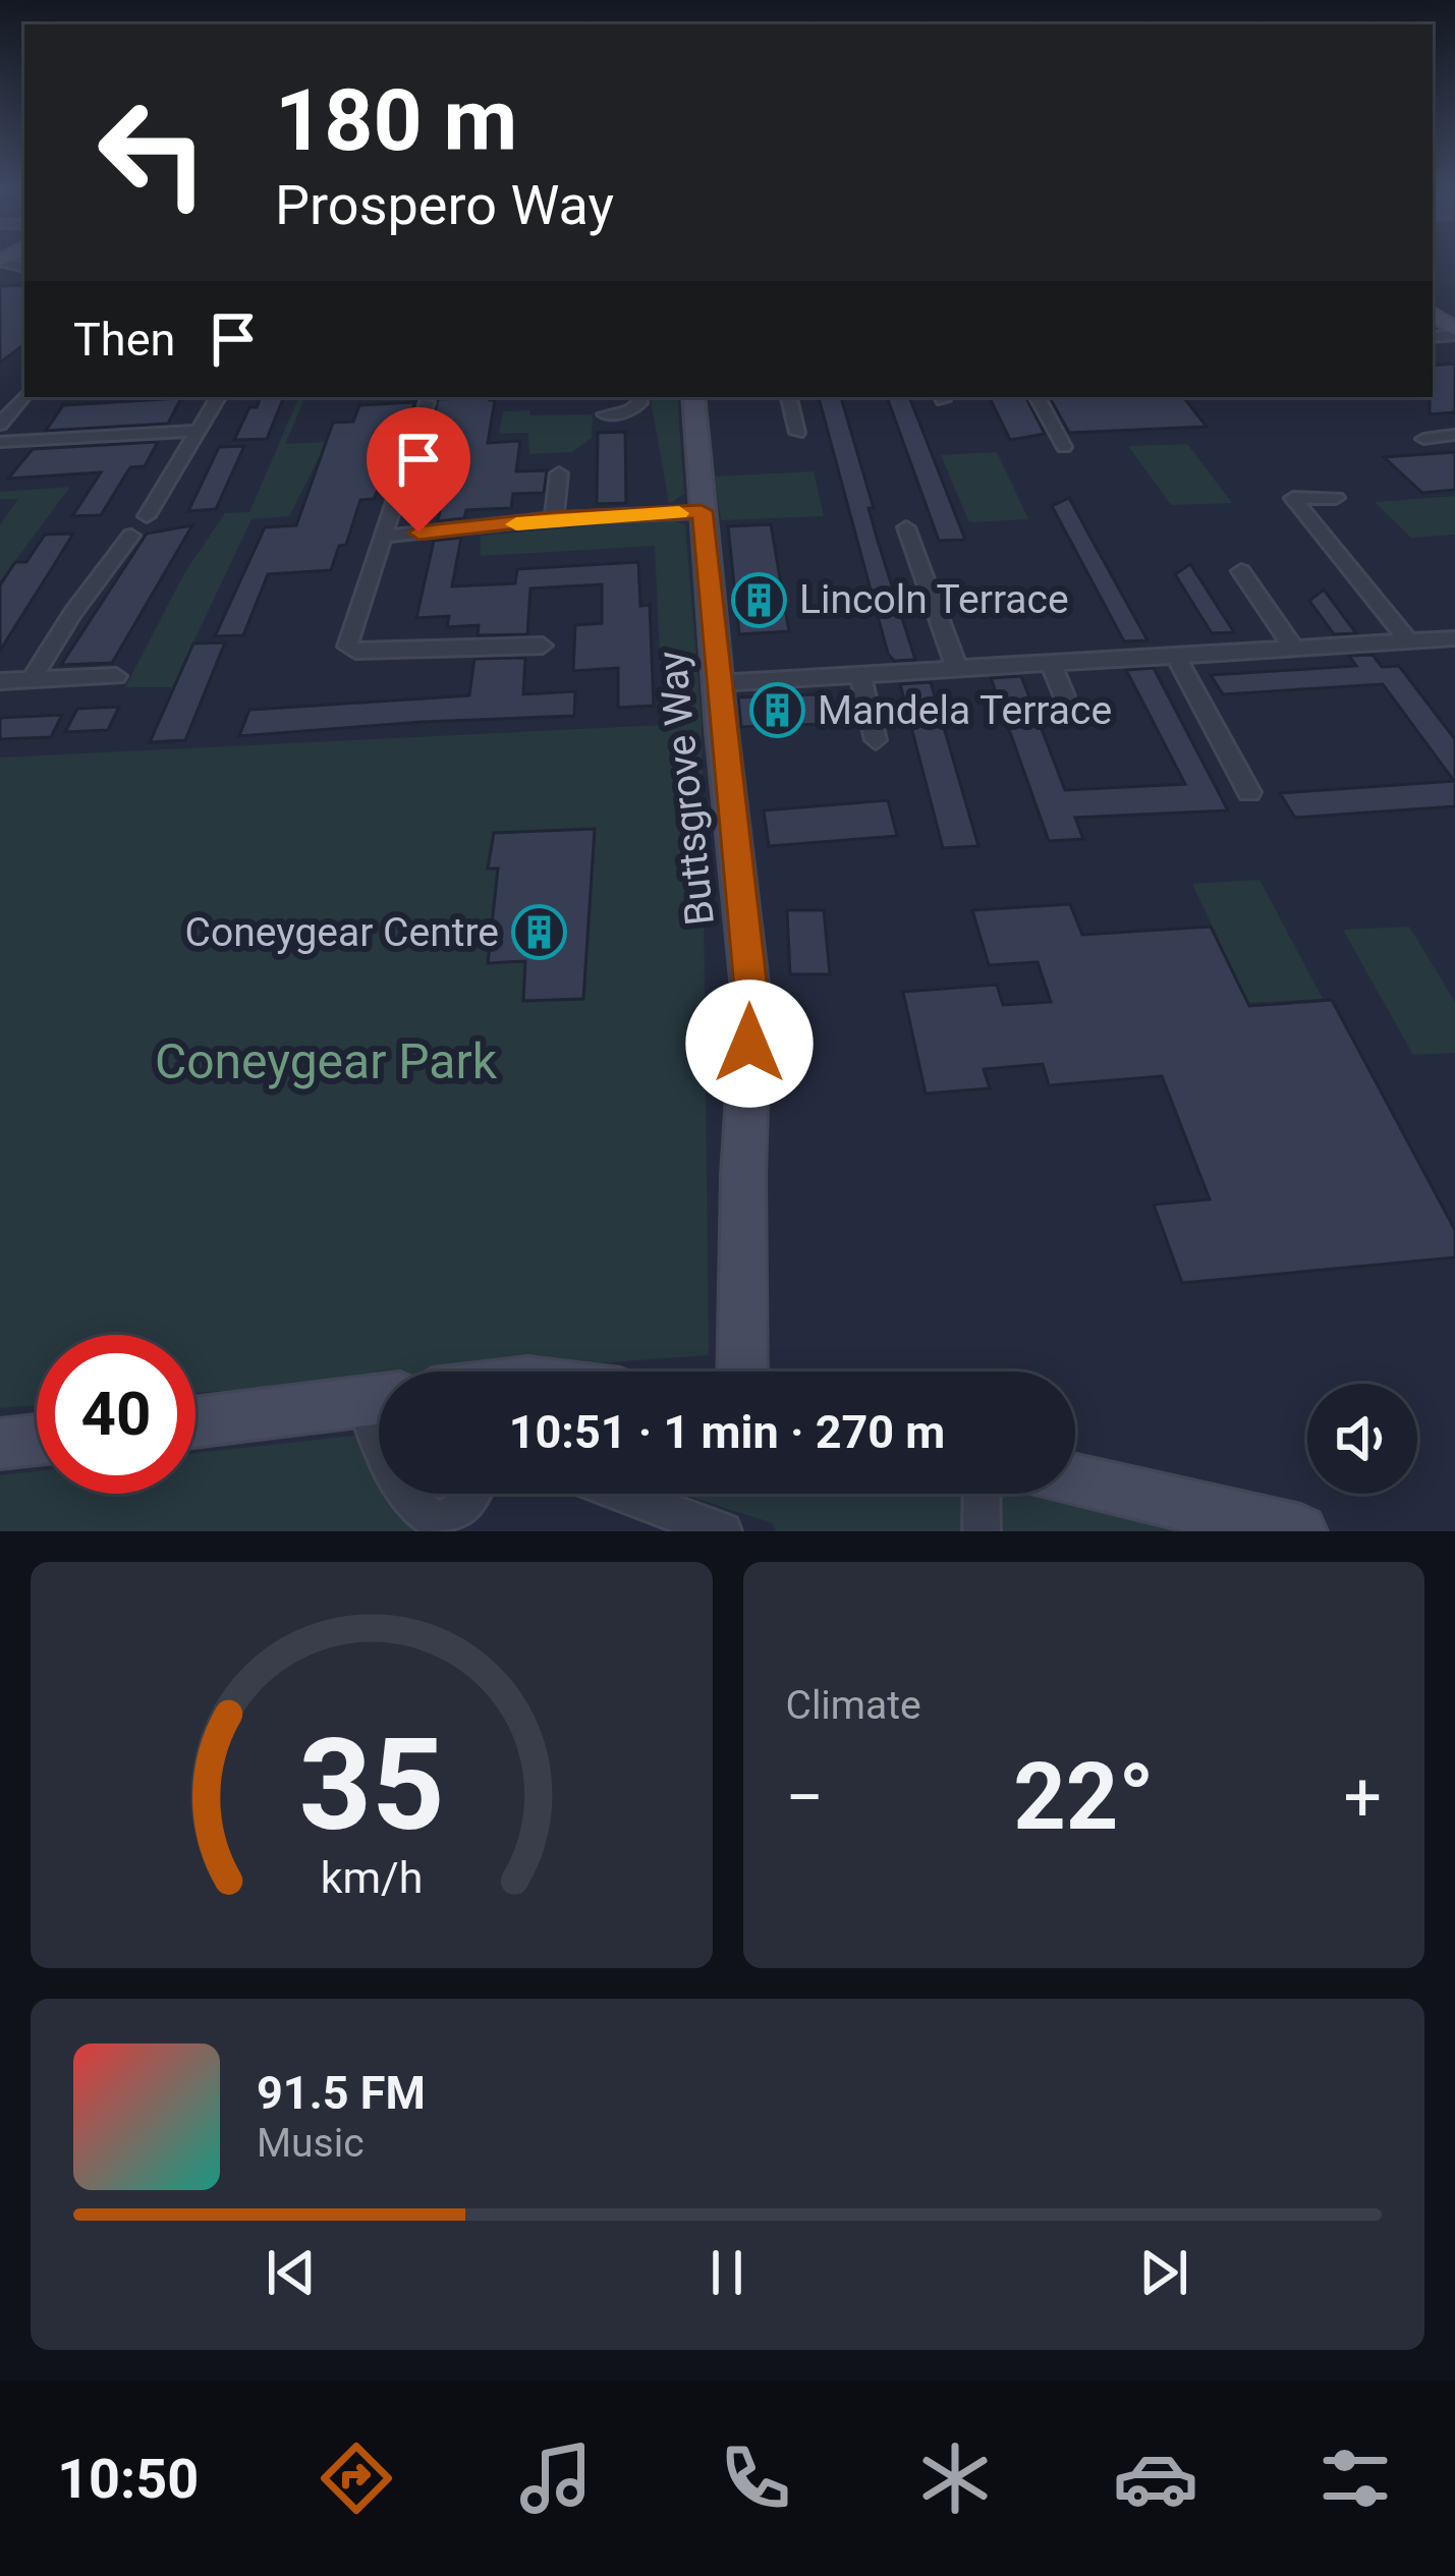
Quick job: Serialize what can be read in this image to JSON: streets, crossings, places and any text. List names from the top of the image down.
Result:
{
  "streets": {
    "street": ["Buttsgrove Way"]
  },
  "parks": ["Coneygear Park"],
  "places": {
    "building": ["Lincoln Terrace", "Mandela Terrace", "Coneygear Centre"]
  },
  "page": {
    "turn": ["180 m", "Prospero Way"],
    "then": "Then",
    "limit": "40",
    "trip": "10:51 · 1 min · 270 m",
    "tile": "Climate",
    "heat": ["−", "22°", "+"],
    "song": ["91.5 FM", "Music"],
    "tabs": "10:50",
    "gauge": ["35", "km/h"]
  }
}
